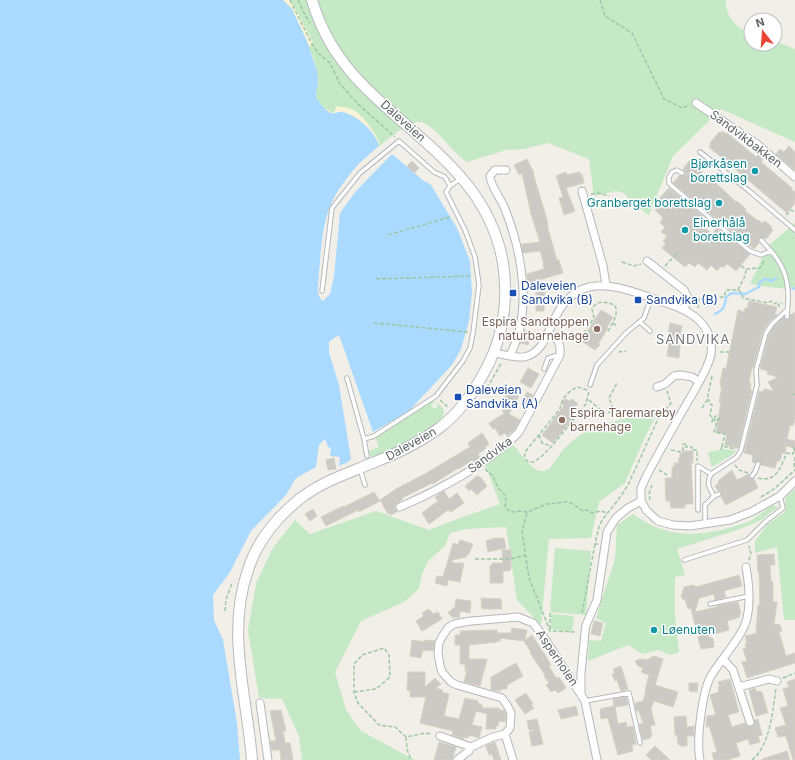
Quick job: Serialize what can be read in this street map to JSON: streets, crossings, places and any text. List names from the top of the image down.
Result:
{
  "streets": {
    "main road": ["Daleveien"],
    "street": ["Sandvikbakken", "Sandvika", "Asperholen"]
  },
  "districts": ["SANDVIKA"],
  "places": {
    "other": [
      "Bjørkåsen borettslag",
      "Granberget borettslag",
      "Einerhålå borettslag",
      "Espira Sandtoppen naturbarnehage",
      "Espira Taremareby barnehage",
      "Løenuten"
    ],
    "transit": ["Daleveien Sandvika (B)", "Sandvika (B)", "Daleveien Sandvika (A)"]
  },
  "north": "top"
}
